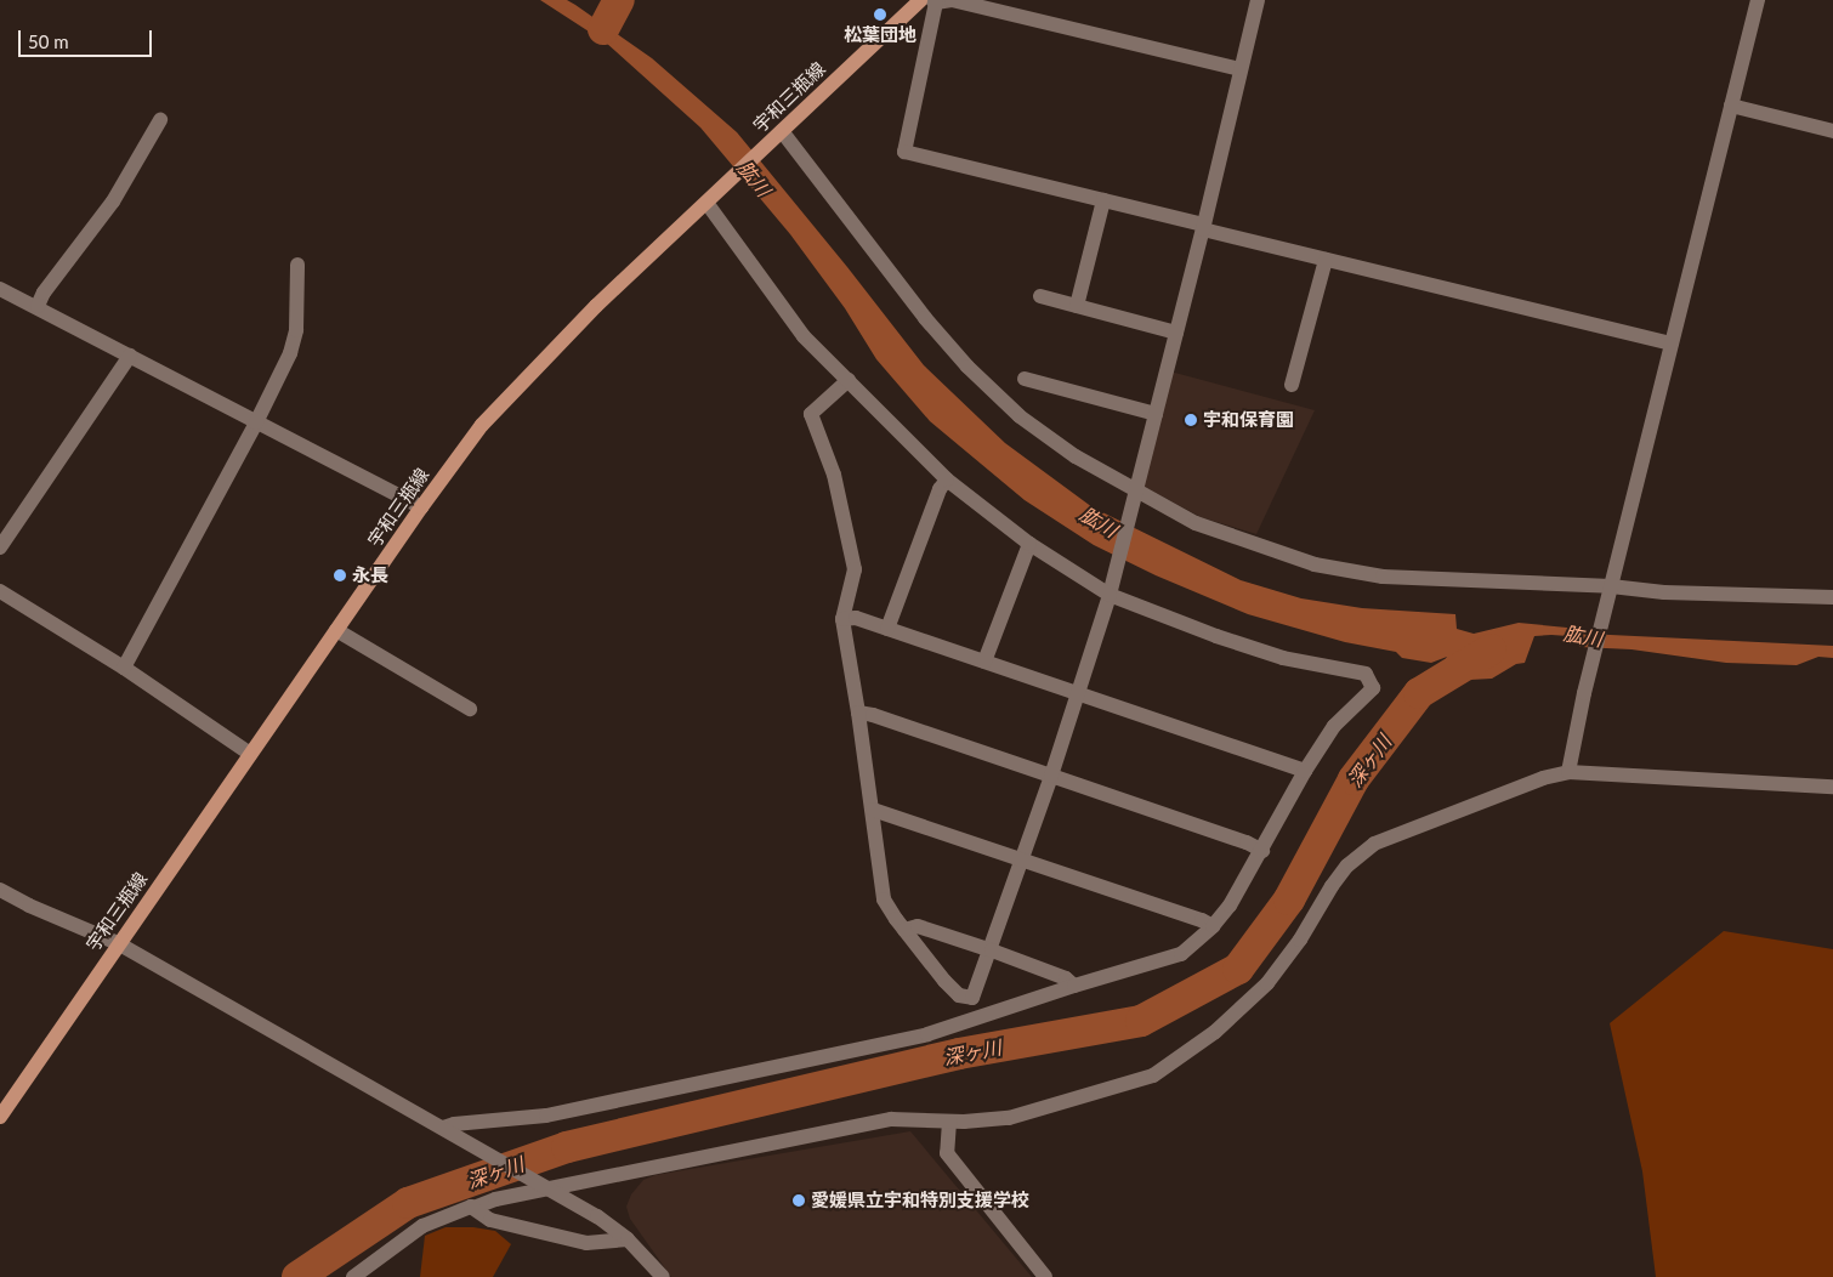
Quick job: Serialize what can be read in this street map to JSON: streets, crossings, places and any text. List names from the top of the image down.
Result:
{
  "streets": {
    "main road": ["宇和三瓶線"]
  },
  "water": ["肱川", "深ヶ川"],
  "places": [
    "松葉団地",
    "宇和保育園",
    "永長",
    "愛媛県立宇和特別支援学校"
  ],
  "scale_bar": "50 m"
}
